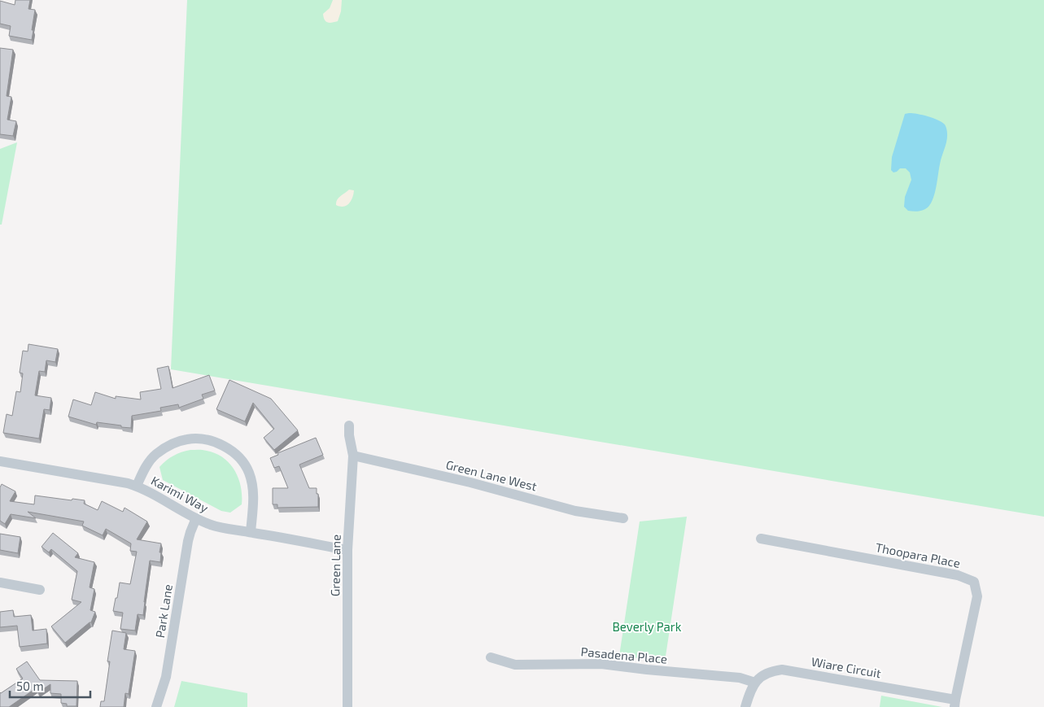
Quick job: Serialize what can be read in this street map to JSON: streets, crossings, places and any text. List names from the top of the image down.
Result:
{
  "streets": {
    "street": [
      "Green Lane West",
      "Karimi Way",
      "Thoopara Place",
      "Green Lane",
      "Park Lane",
      "Pasadena Place",
      "Wiare Circuit"
    ]
  },
  "crossings": [
    ["Green Lane West", "Green Lane"],
    ["Karimi Way", "Green Lane"],
    ["Karimi Way", "Park Lane"],
    ["Thoopara Place", "Wiare Circuit"],
    ["Pasadena Place", "Wiare Circuit"]
  ],
  "parks": ["Beverly Park"],
  "scale_bar": "50 m"
}
